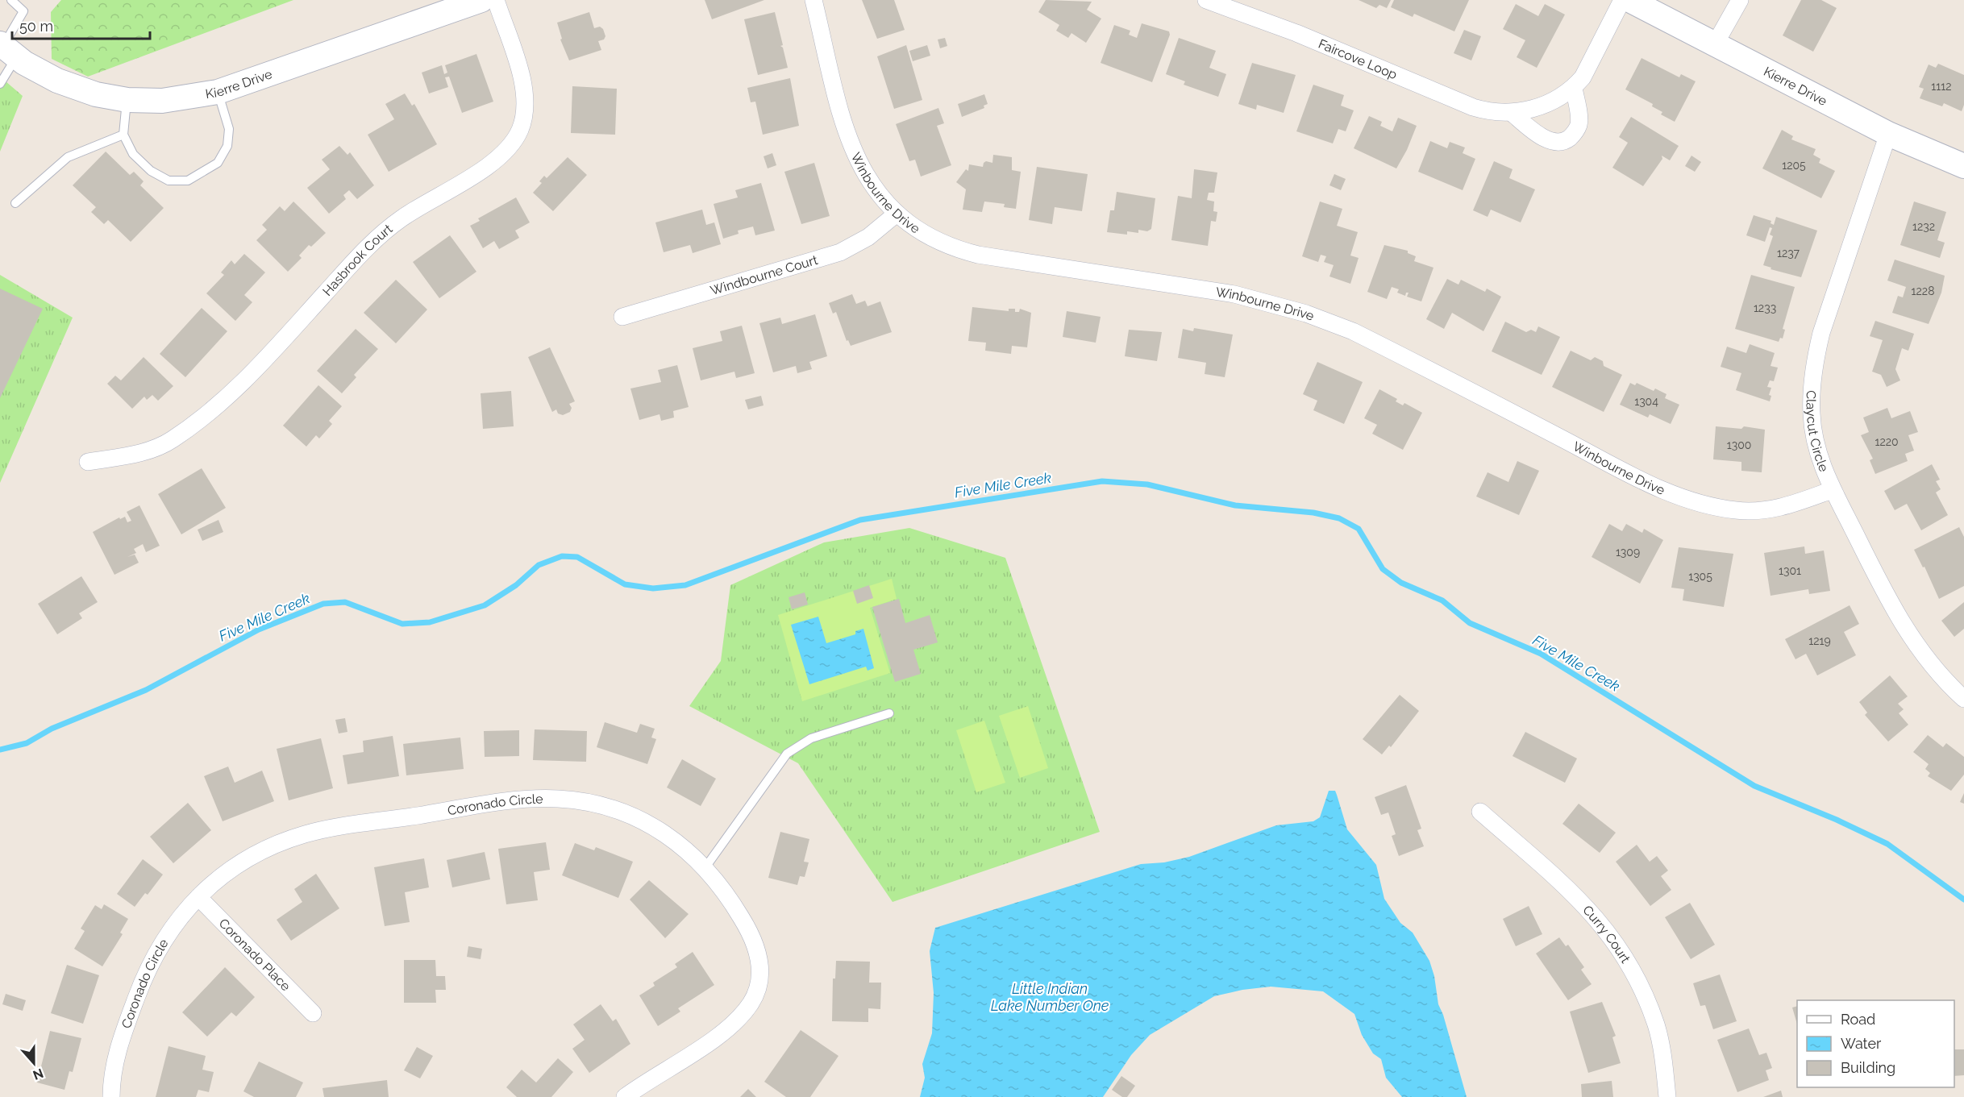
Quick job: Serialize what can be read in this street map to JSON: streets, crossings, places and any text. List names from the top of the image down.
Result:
{
  "streets": {
    "street": [
      "Faircove Loop",
      "Kierre Drive",
      "Winbourne Drive",
      "Hasbrook Court",
      "Windbourne Court",
      "Claycut Circle",
      "Coronado Circle",
      "Curry Court",
      "Coronado Place"
    ]
  },
  "crossings": [
    ["Kierre Drive", "Claycut Circle"],
    ["Winbourne Drive", "Windbourne Court"],
    ["Winbourne Drive", "Claycut Circle"],
    ["Coronado Circle", "Coronado Place"]
  ],
  "water": ["Five Mile Creek", "Little Indian Lake Number One"],
  "house_numbers": [
    "1112",
    "1205",
    "1232",
    "1237",
    "1228",
    "1233",
    "1304",
    "1220",
    "1300",
    "1309",
    "1301",
    "1305",
    "1219"
  ],
  "legend": ["Road", "Water", "Building"],
  "scale_bar": "50 m",
  "north": "bottom"
}
